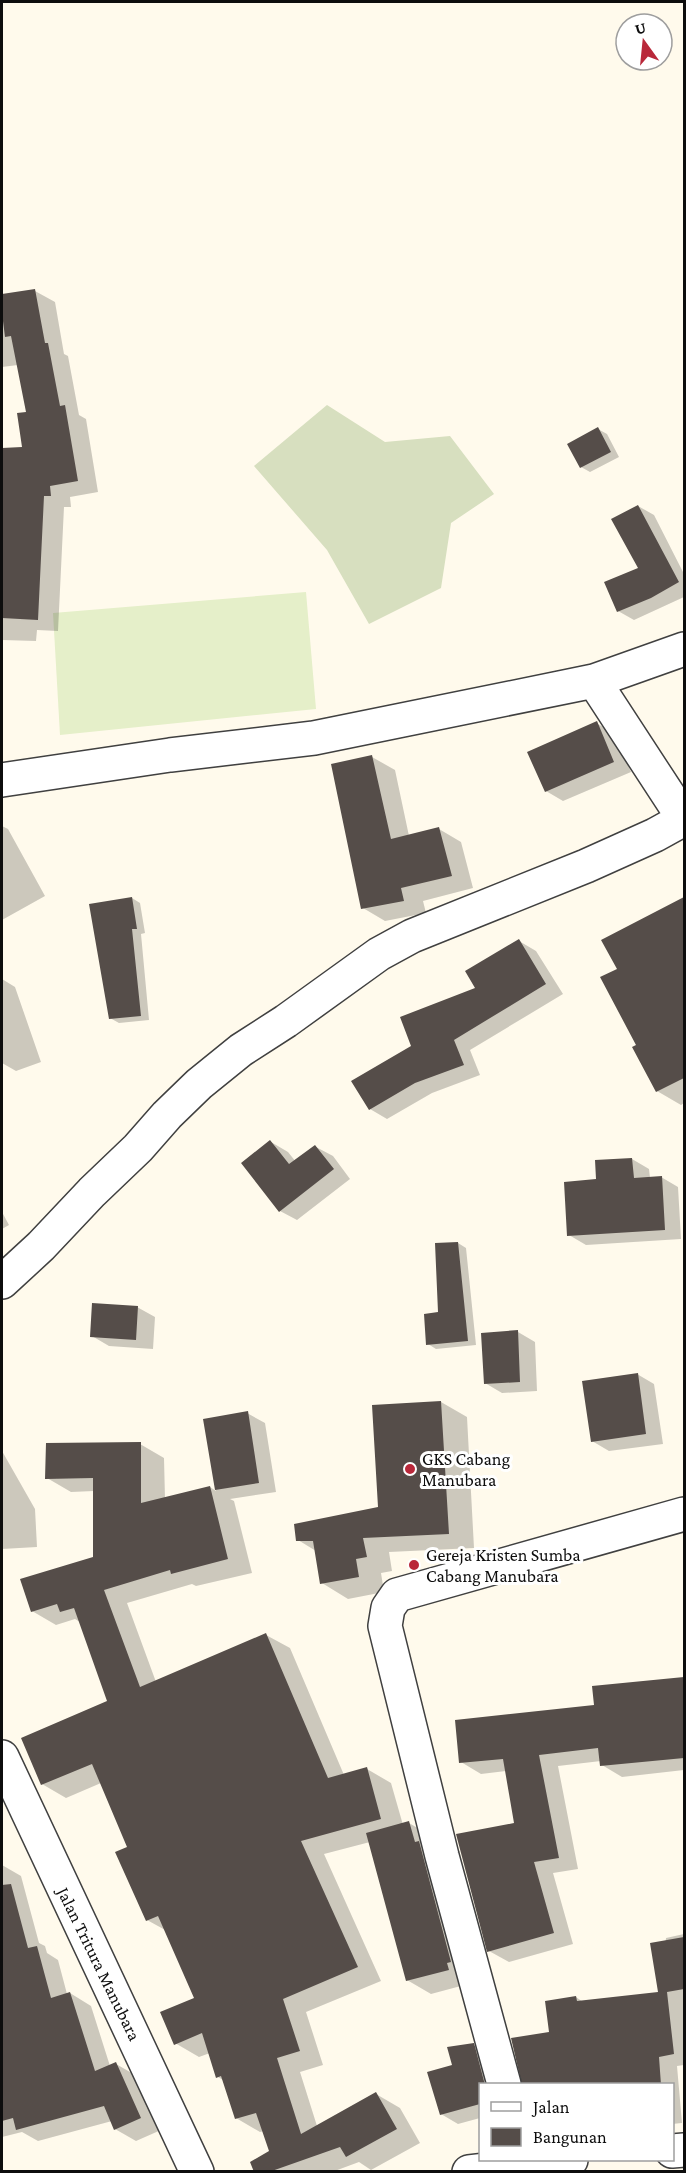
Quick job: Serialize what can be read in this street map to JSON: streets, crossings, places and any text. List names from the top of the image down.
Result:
{
  "streets": {
    "street": ["Jalan Tritura Manubara"]
  },
  "places": ["GKS Cabang Manubara", "Gereja Kristen Sumba Cabang Manubara"],
  "legend": ["Jalan", "Bangunan"],
  "north": "top"
}
